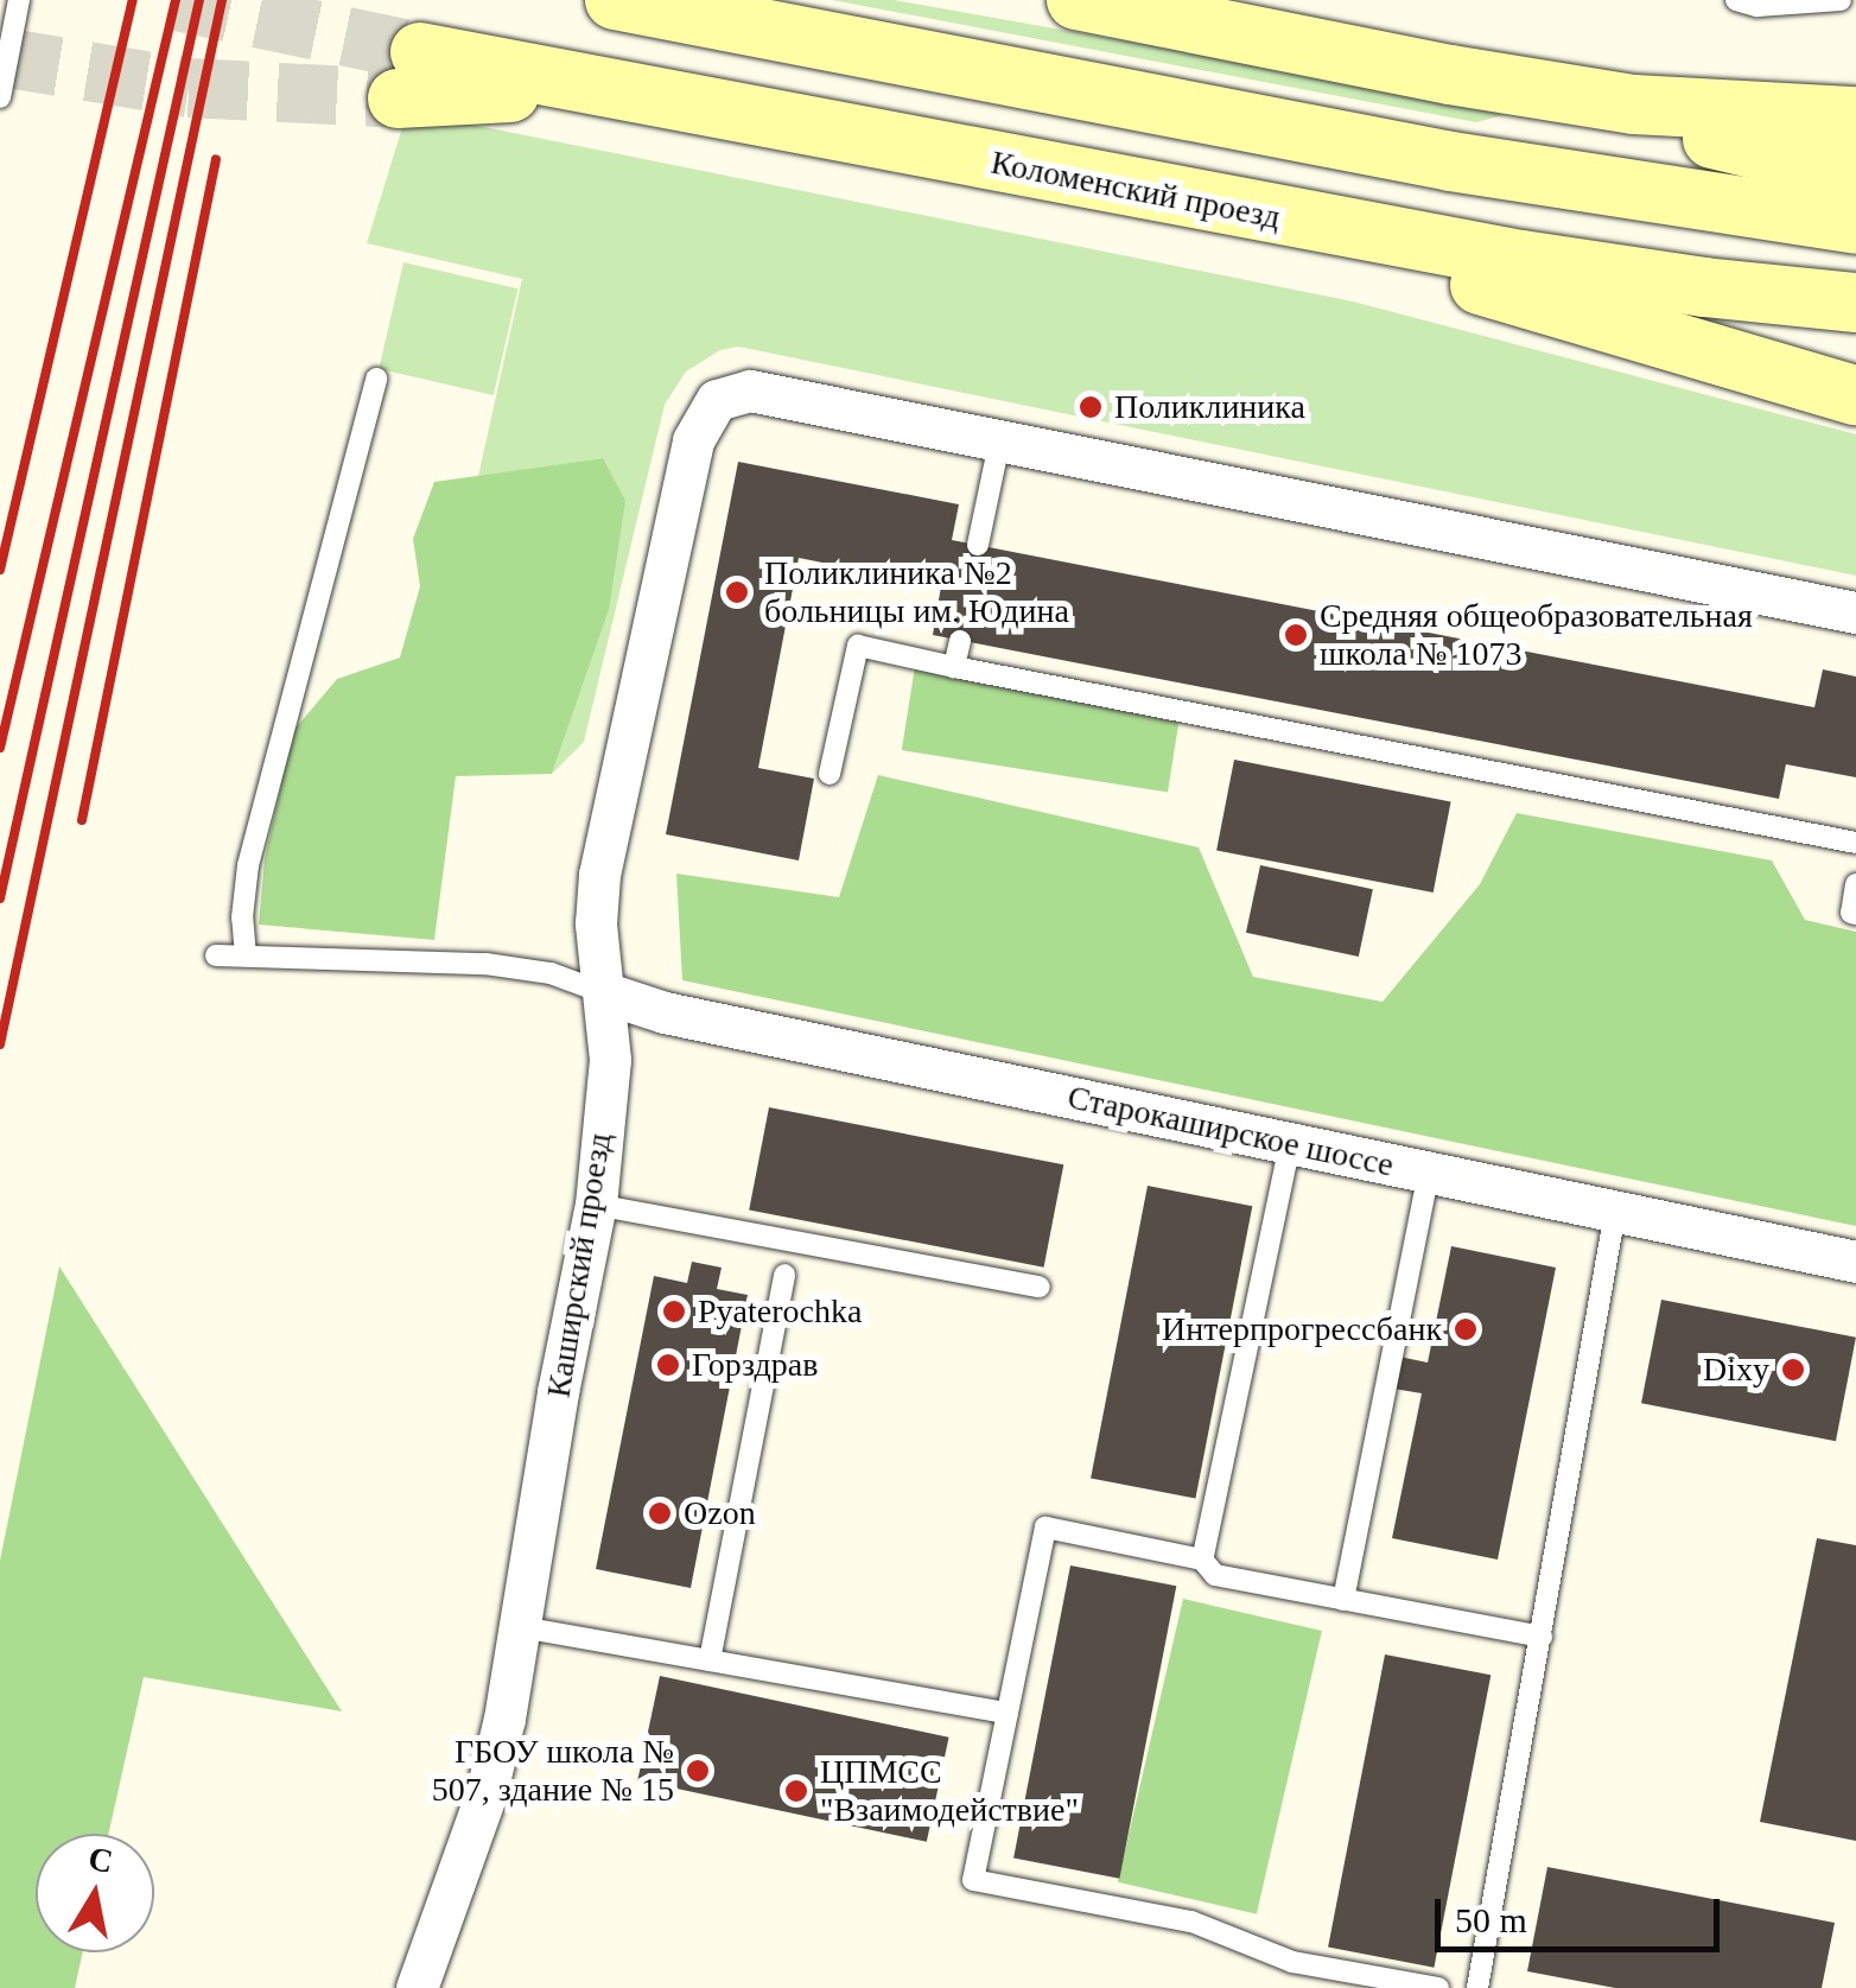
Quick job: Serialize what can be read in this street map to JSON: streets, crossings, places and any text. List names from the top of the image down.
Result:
{
  "streets": {
    "main road": ["Коломенский проезд"],
    "street": ["Старокаширское шоссе", "Каширский проезд"]
  },
  "crossings": [
    ["Старокаширское шоссе", "Каширский проезд"]
  ],
  "places": [
    "Поликлиника",
    "Поликлиника №2 больницы им. Юдина",
    "Средняя общеобразовательная школа № 1073",
    "Pyaterochka",
    "Интерпрогрессбанк",
    "Горздрав",
    "Dixy",
    "Ozon",
    "ГБОУ школа № 507, здание № 15",
    "ЦПМСС \"Взаимодействие\""
  ],
  "scale_bar": "50 m",
  "north": "top"
}
